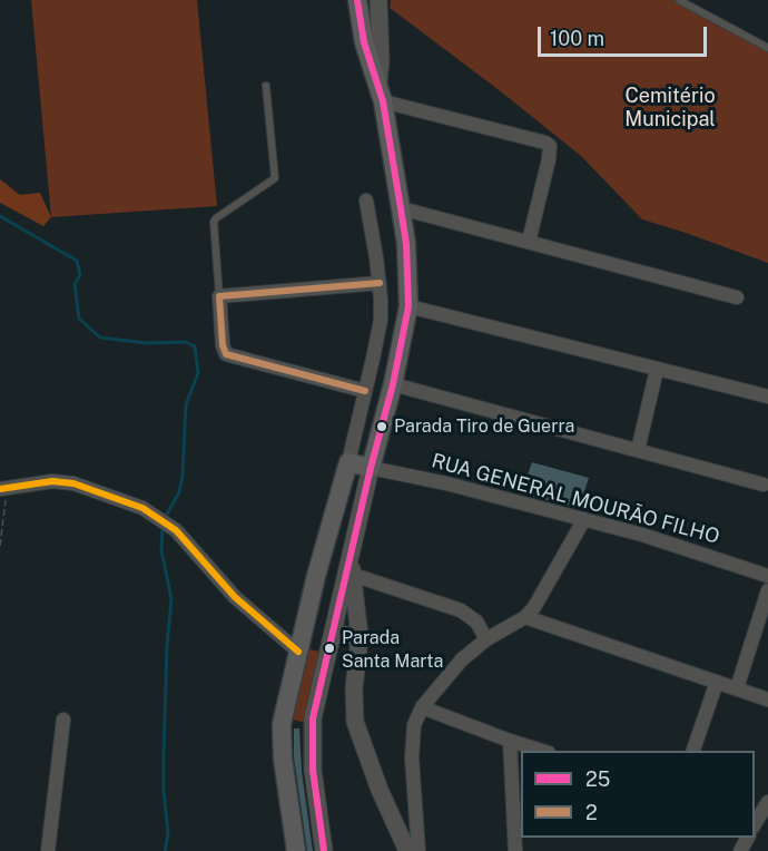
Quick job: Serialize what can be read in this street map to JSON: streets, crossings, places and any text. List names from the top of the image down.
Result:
{
  "streets": {
    "street": ["RUA GENERAL MOURÃO FILHO"]
  },
  "parks": ["Cemitério Municipal"],
  "places": ["Parada Tiro de Guerra", "Parada Santa Marta"],
  "lines": ["transit line 25", "transit line 2"],
  "legend": ["25", "2"],
  "scale_bar": "100 m"
}
